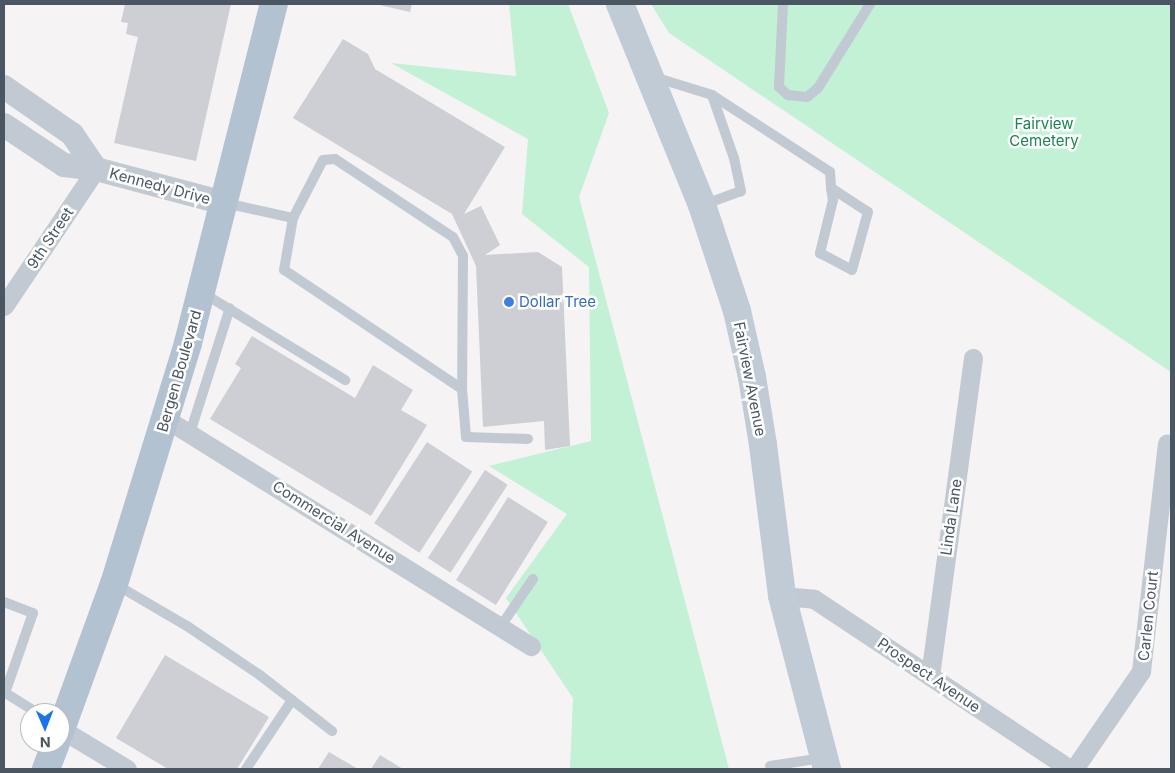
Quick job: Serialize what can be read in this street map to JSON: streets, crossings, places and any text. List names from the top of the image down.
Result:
{
  "streets": {
    "main road": ["Bergen Boulevard", "Fairview Avenue"],
    "street": [
      "Kennedy Drive",
      "9th Street",
      "Linda Lane",
      "Commercial Avenue",
      "Carlen Court",
      "Prospect Avenue"
    ]
  },
  "crossings": [
    ["Kennedy Drive", "9th Street"],
    ["Kennedy Drive", "Bergen Boulevard"],
    ["Bergen Boulevard", "Commercial Avenue"],
    ["Fairview Avenue", "Prospect Avenue"],
    ["Linda Lane", "Prospect Avenue"],
    ["Carlen Court", "Prospect Avenue"]
  ],
  "parks": ["Fairview Cemetery"],
  "places": ["Dollar Tree"],
  "north": "bottom"
}
